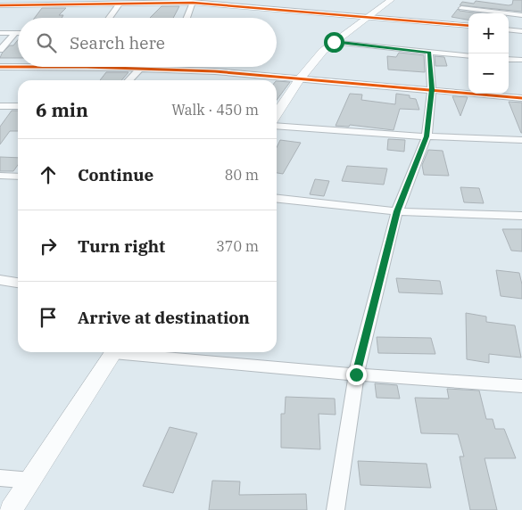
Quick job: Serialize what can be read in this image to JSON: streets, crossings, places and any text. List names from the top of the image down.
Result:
{
  "page": {
    "map_buttons": ["+", "−"],
    "search": "Search here",
    "heading": ["6 min", "Walk · 450 m"],
    "list": [
      ["Continue", "80 m"],
      ["Turn right", "370 m"],
      "Arrive at destination"
    ]
  }
}
